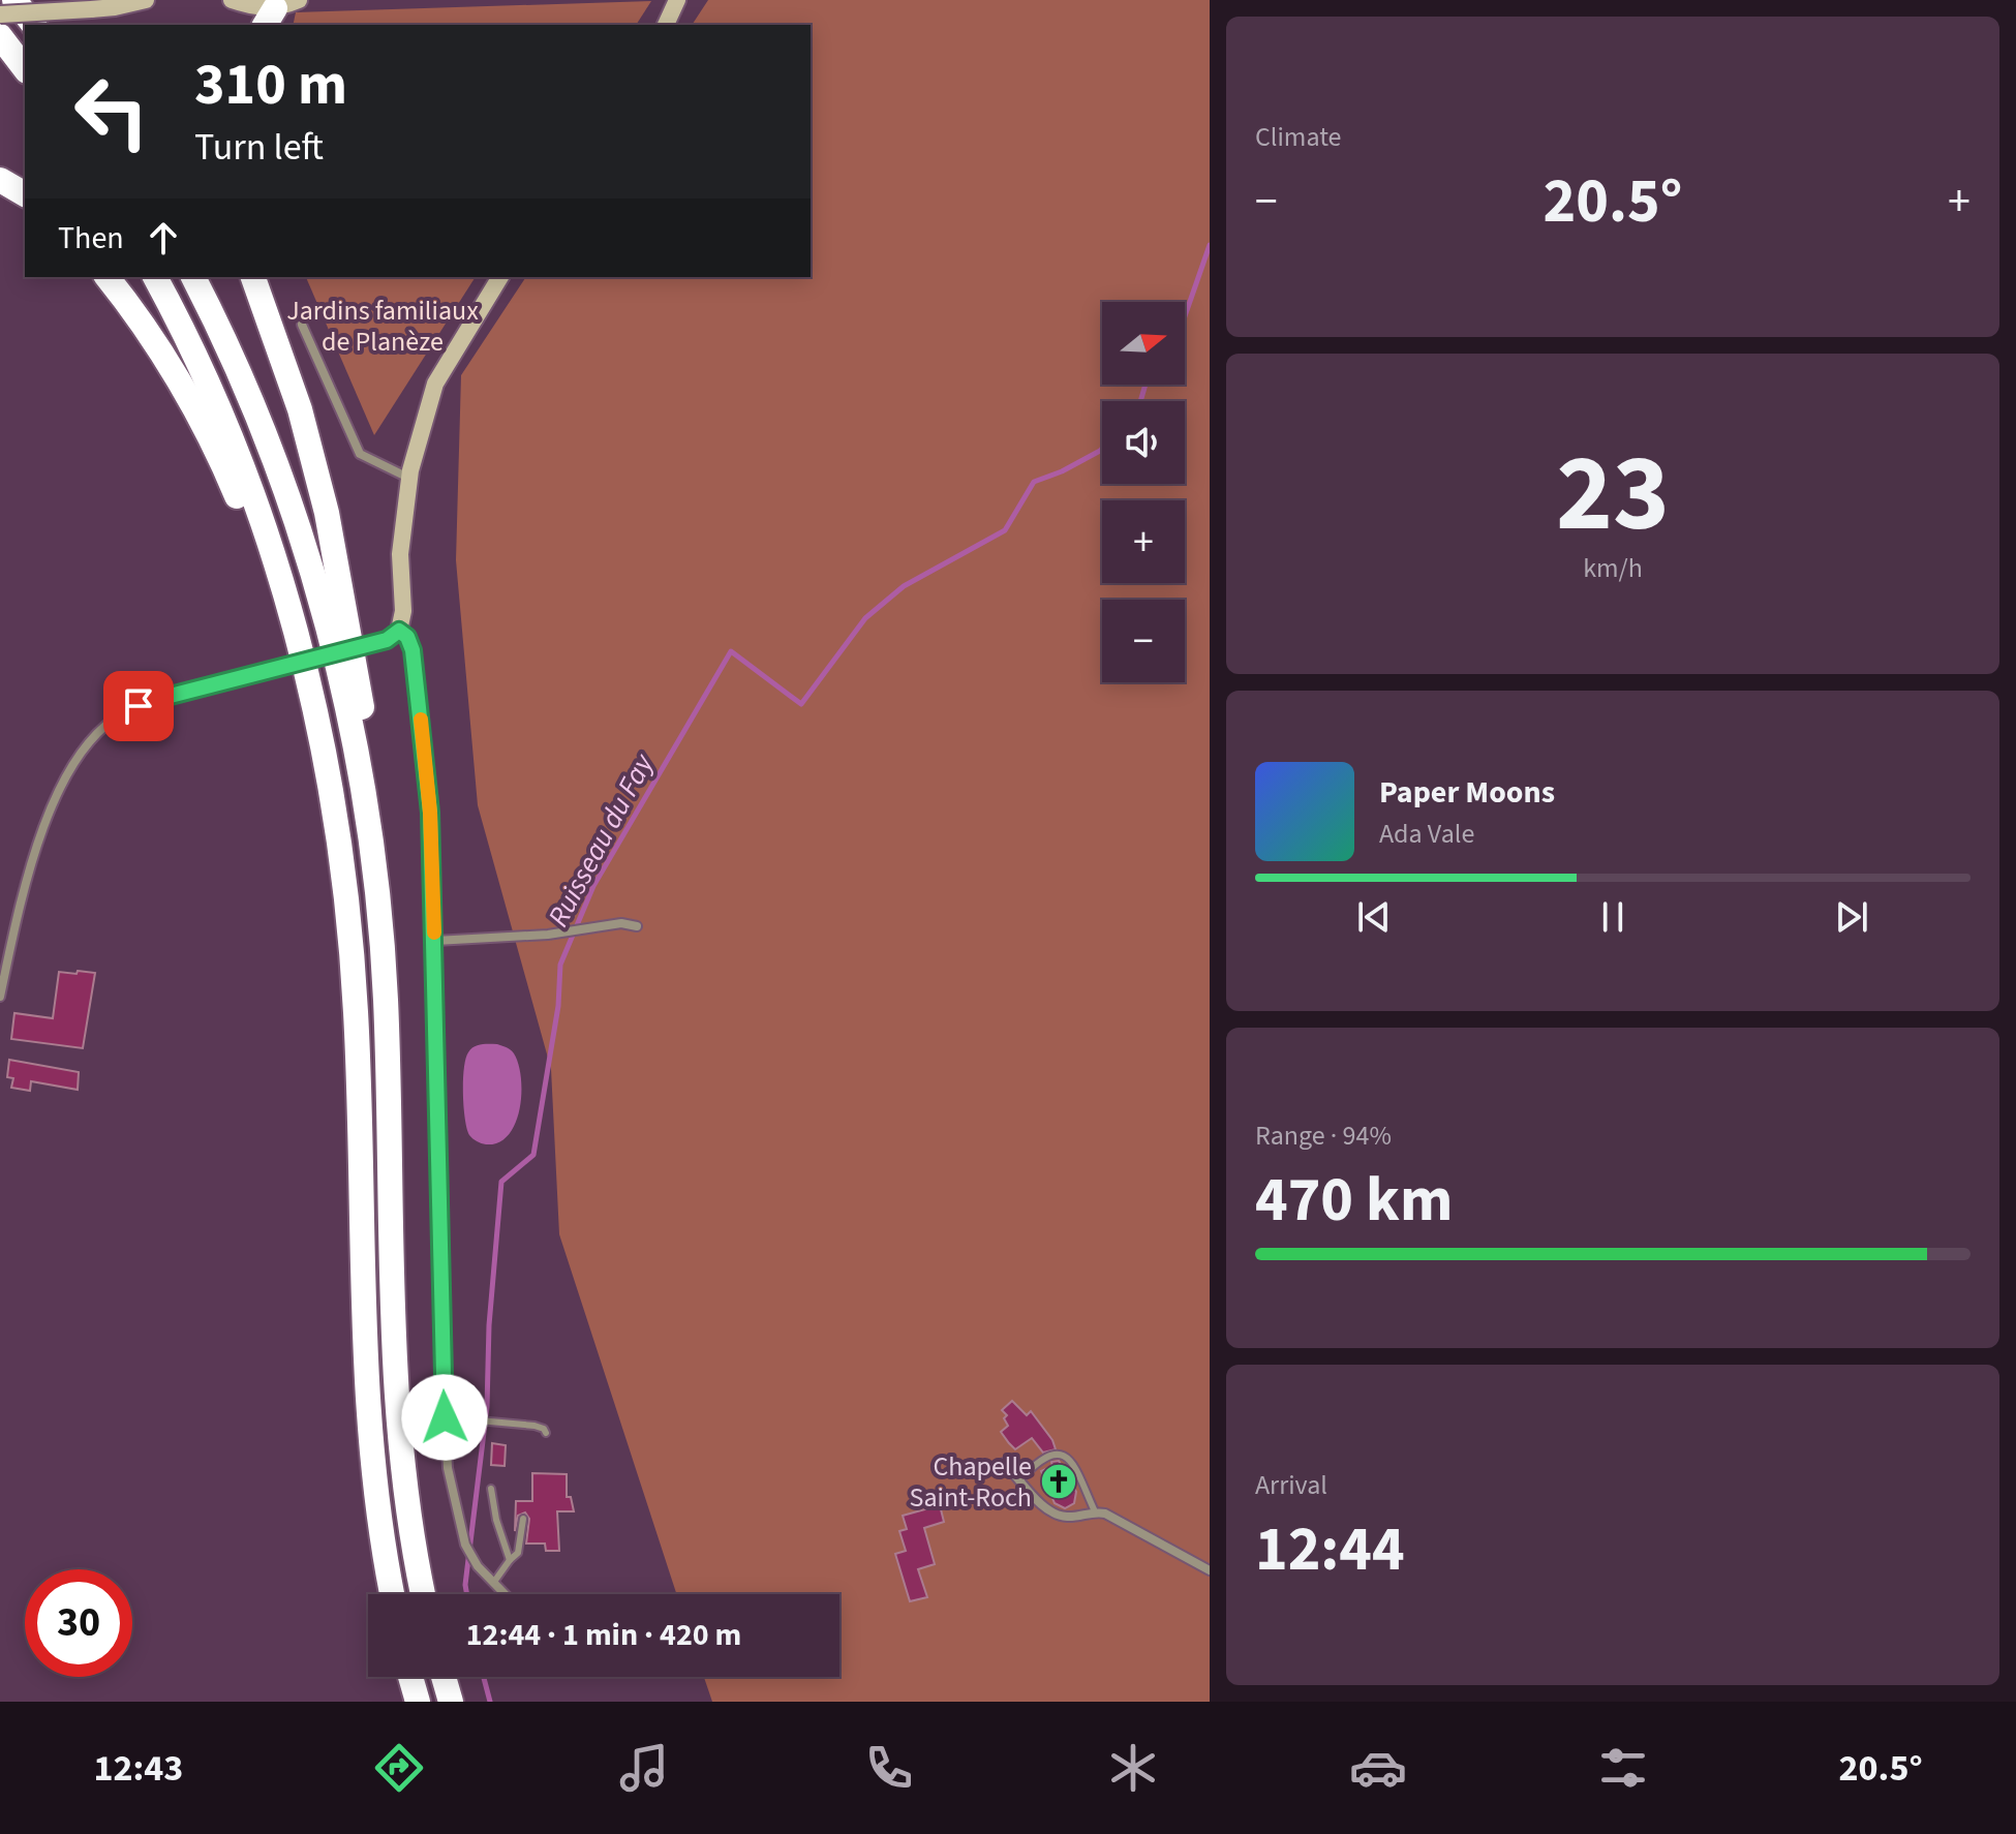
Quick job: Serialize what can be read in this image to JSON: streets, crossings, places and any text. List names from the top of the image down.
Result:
{
  "water": ["Ruisseau du Fay"],
  "parks": ["Jardins familiaux de Planèze"],
  "places": {
    "church": ["Chapelle Saint-Roch"]
  },
  "north": "right",
  "page": {
    "tile": [
      "Climate",
      ["23", "km/h"],
      ["Range · 94%", "470 km"],
      ["Arrival", "12:44"]
    ],
    "turn": ["310 m", "Turn left"],
    "heat": ["−", "20.5°", "+"],
    "then": "Then",
    "map_buttons": ["+", "−"],
    "song": ["Paper Moons", "Ada Vale"],
    "limit": "30",
    "trip": "12:44 · 1 min · 420 m",
    "tabs": ["12:43", "20.5°"]
  }
}
